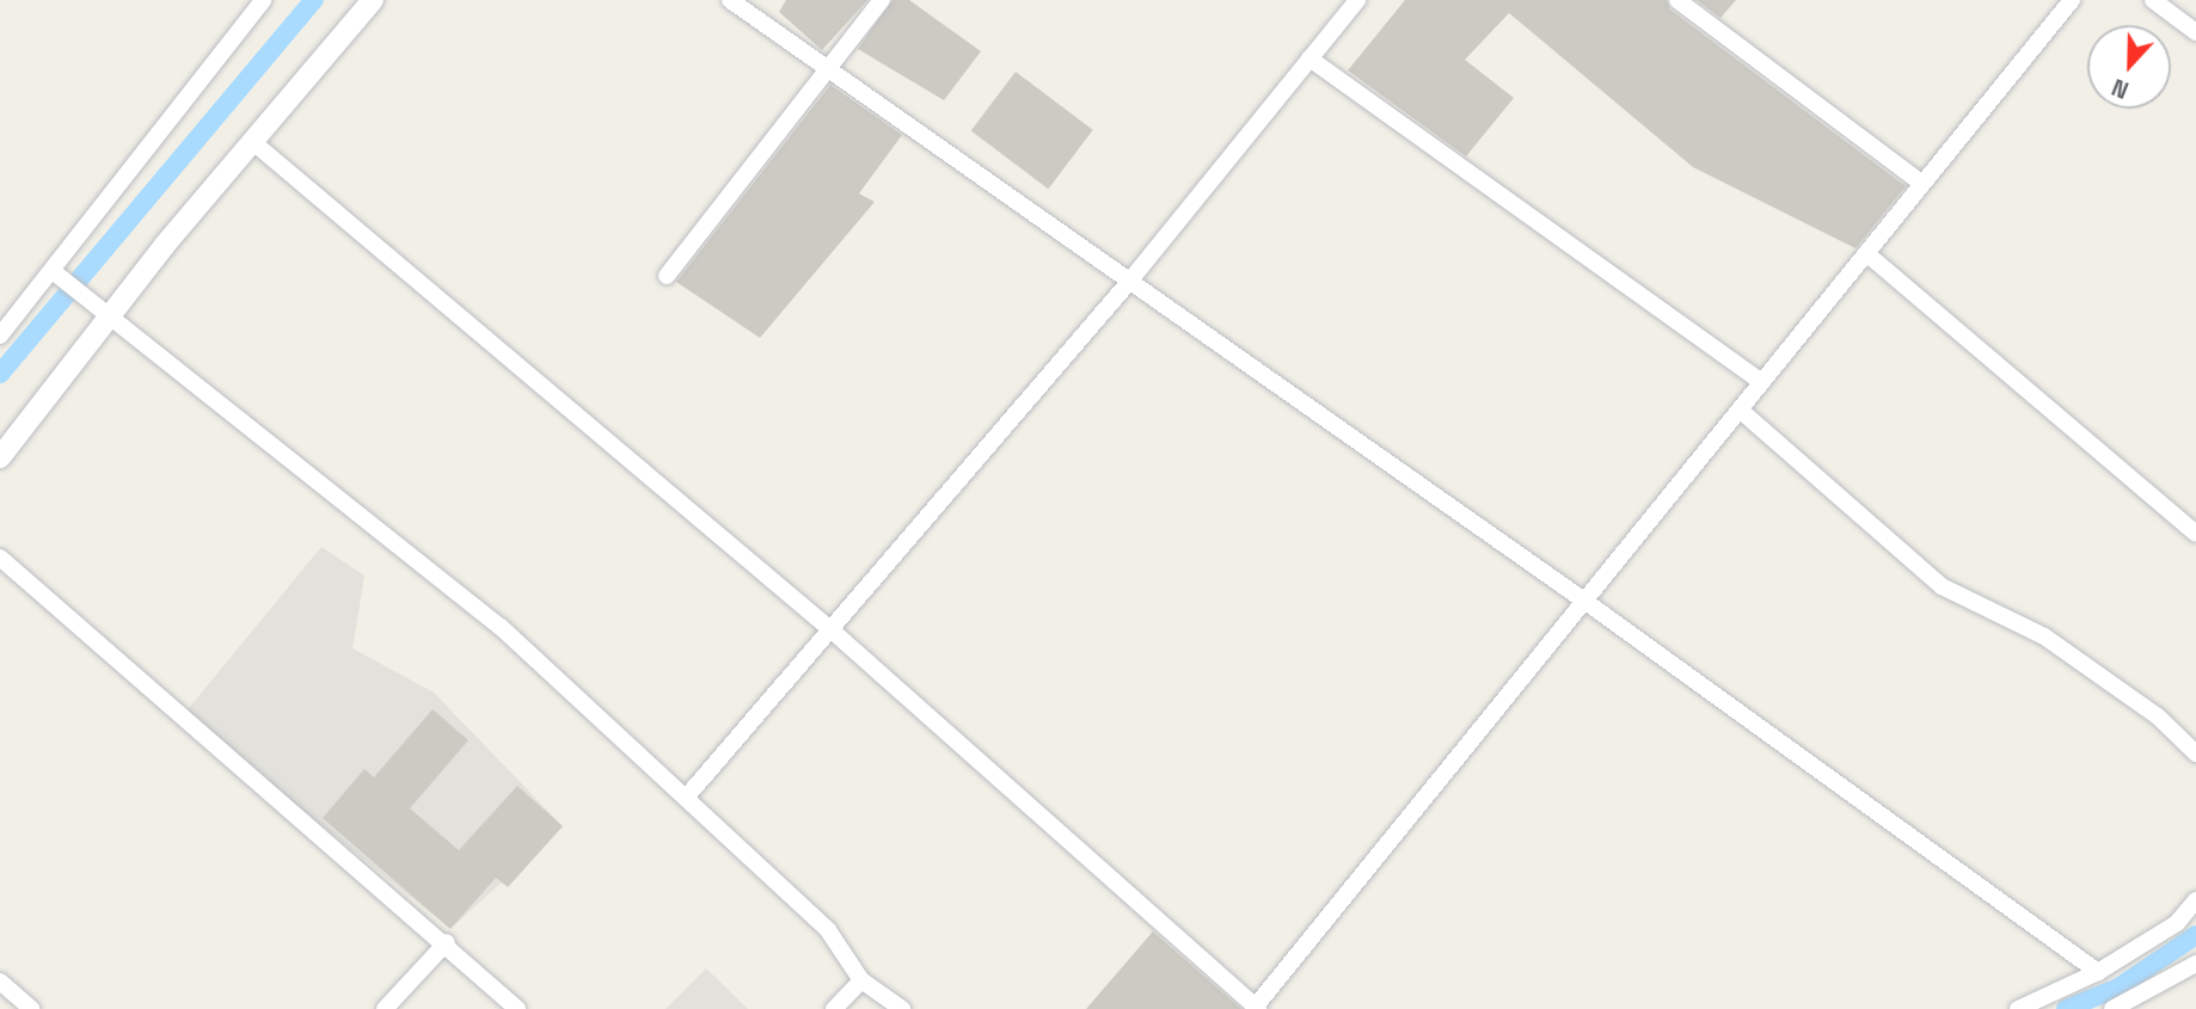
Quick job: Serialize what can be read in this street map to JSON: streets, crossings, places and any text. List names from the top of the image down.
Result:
{
  "north": "bottom"
}
